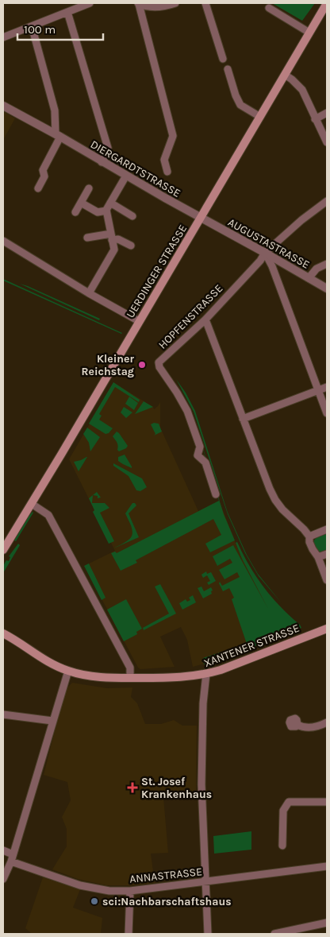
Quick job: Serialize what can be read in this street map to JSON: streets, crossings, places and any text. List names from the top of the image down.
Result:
{
  "streets": {
    "main road": ["UERDINGER STRASSE", "XANTENER STRASSE"],
    "street": [
      "DIERGARDTSTRASSE",
      "AUGUSTASTRASSE",
      "HOPFENSTRASSE",
      "ANNASTRASSE"
    ]
  },
  "crossings": [
    ["DIERGARDTSTRASSE", "AUGUSTASTRASSE"],
    ["DIERGARDTSTRASSE", "UERDINGER STRASSE"],
    ["AUGUSTASTRASSE", "UERDINGER STRASSE"],
    ["AUGUSTASTRASSE", "HOPFENSTRASSE"]
  ],
  "places": {
    "other": ["Kleiner Reichstag", "sci:Nachbarschaftshaus"],
    "health": ["St. Josef Krankenhaus"]
  },
  "scale_bar": "100 m"
}
